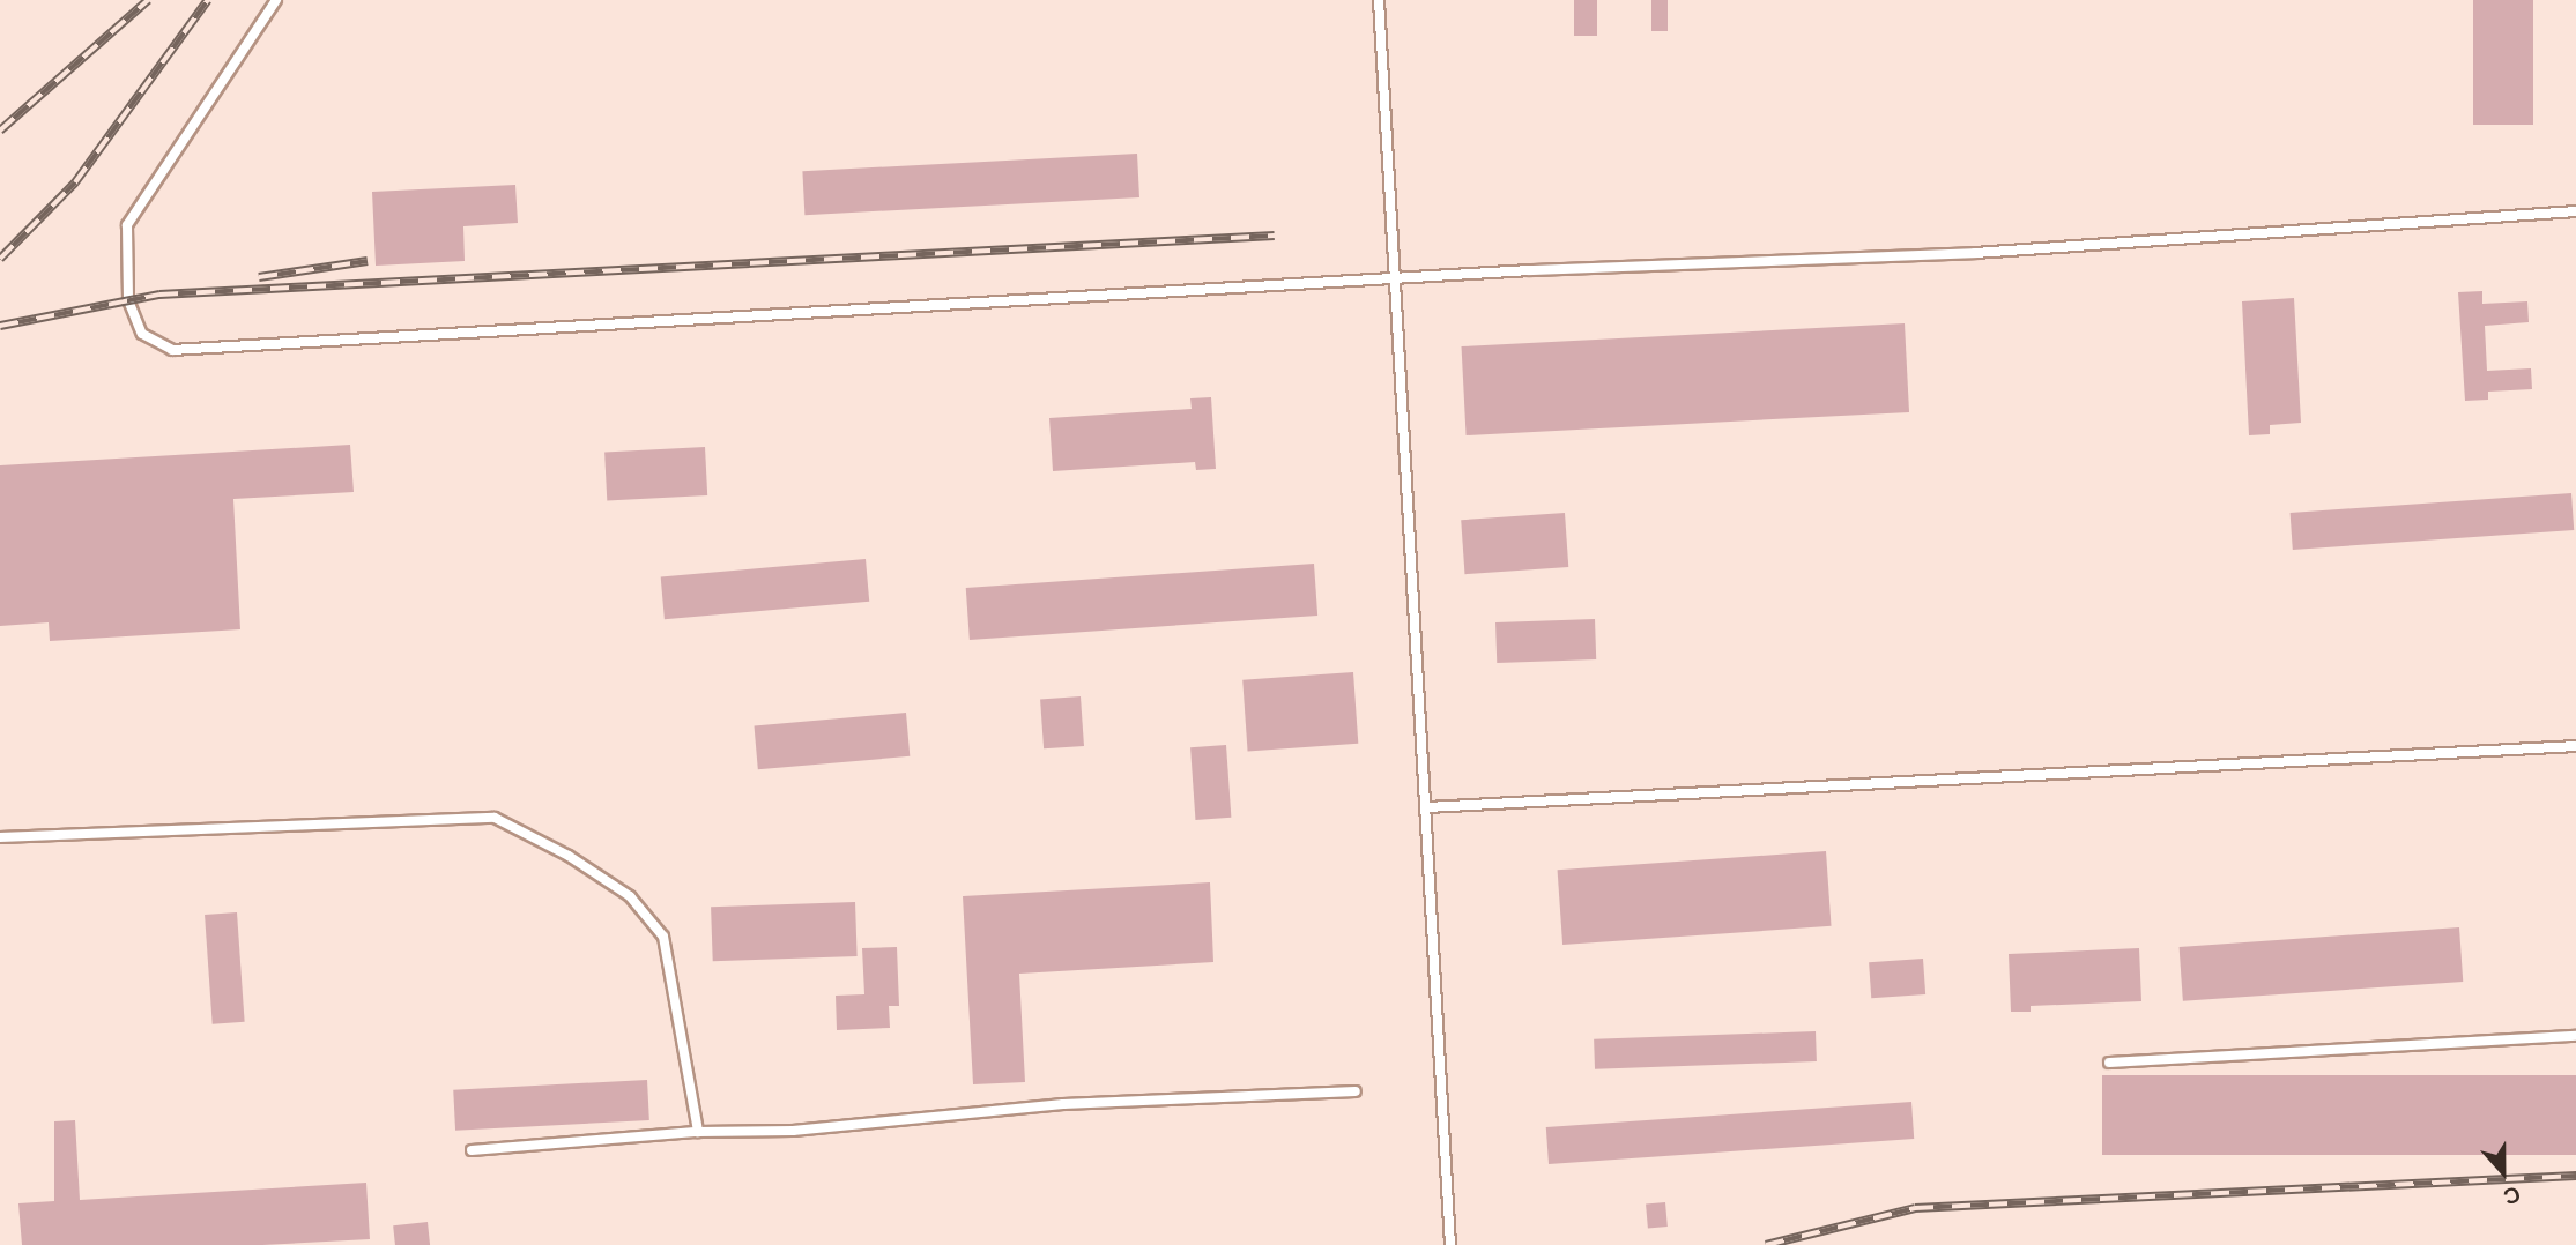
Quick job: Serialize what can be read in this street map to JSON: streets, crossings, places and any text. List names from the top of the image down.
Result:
{
  "north": "bottom"
}
